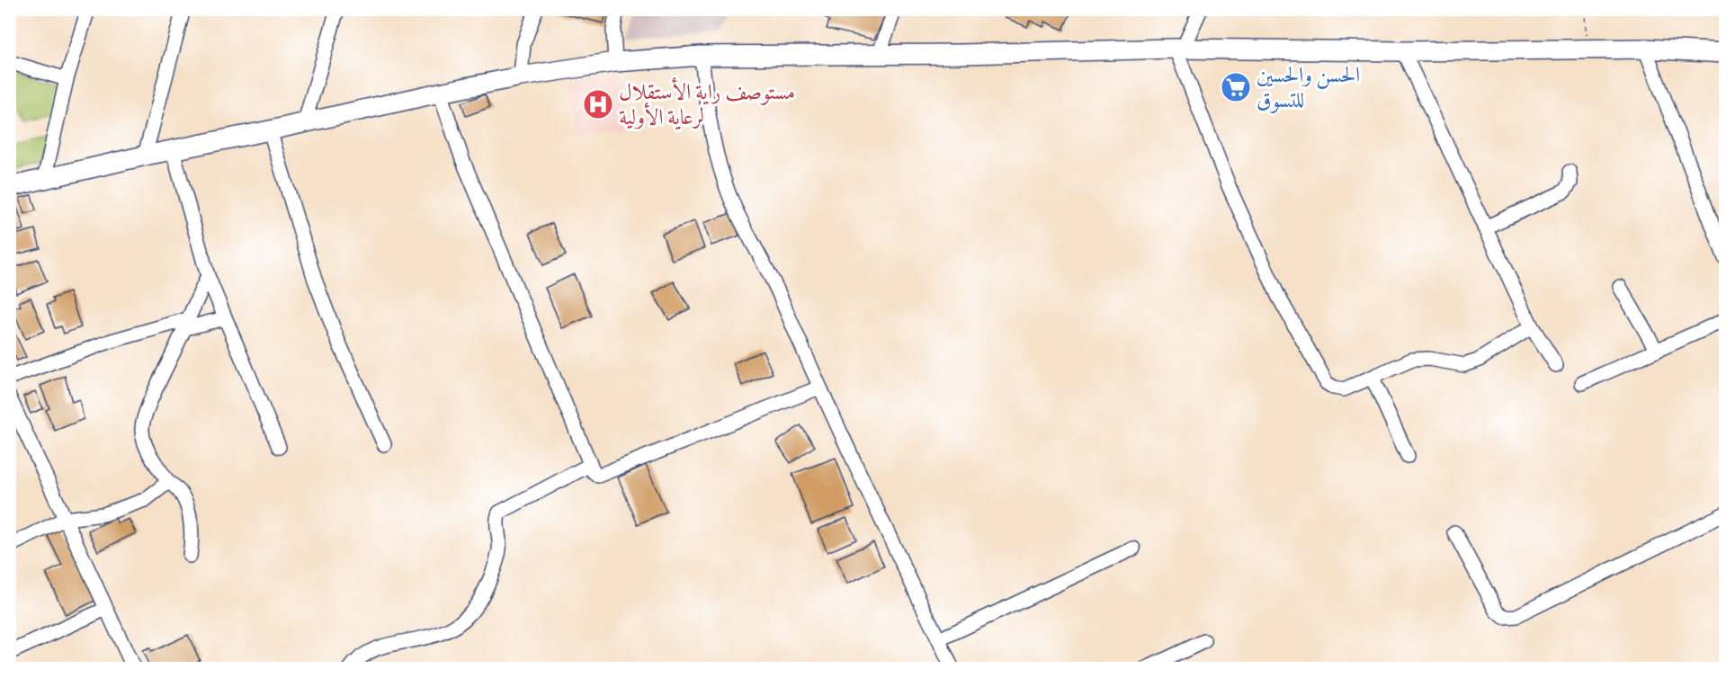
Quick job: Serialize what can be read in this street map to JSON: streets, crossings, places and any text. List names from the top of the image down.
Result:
{
  "places": {
    "supermarket": ["الحسن والحسين للتسوق"],
    "hospital": ["مستوصف راية الأستقلال لرعاية الأولية"]
  }
}
